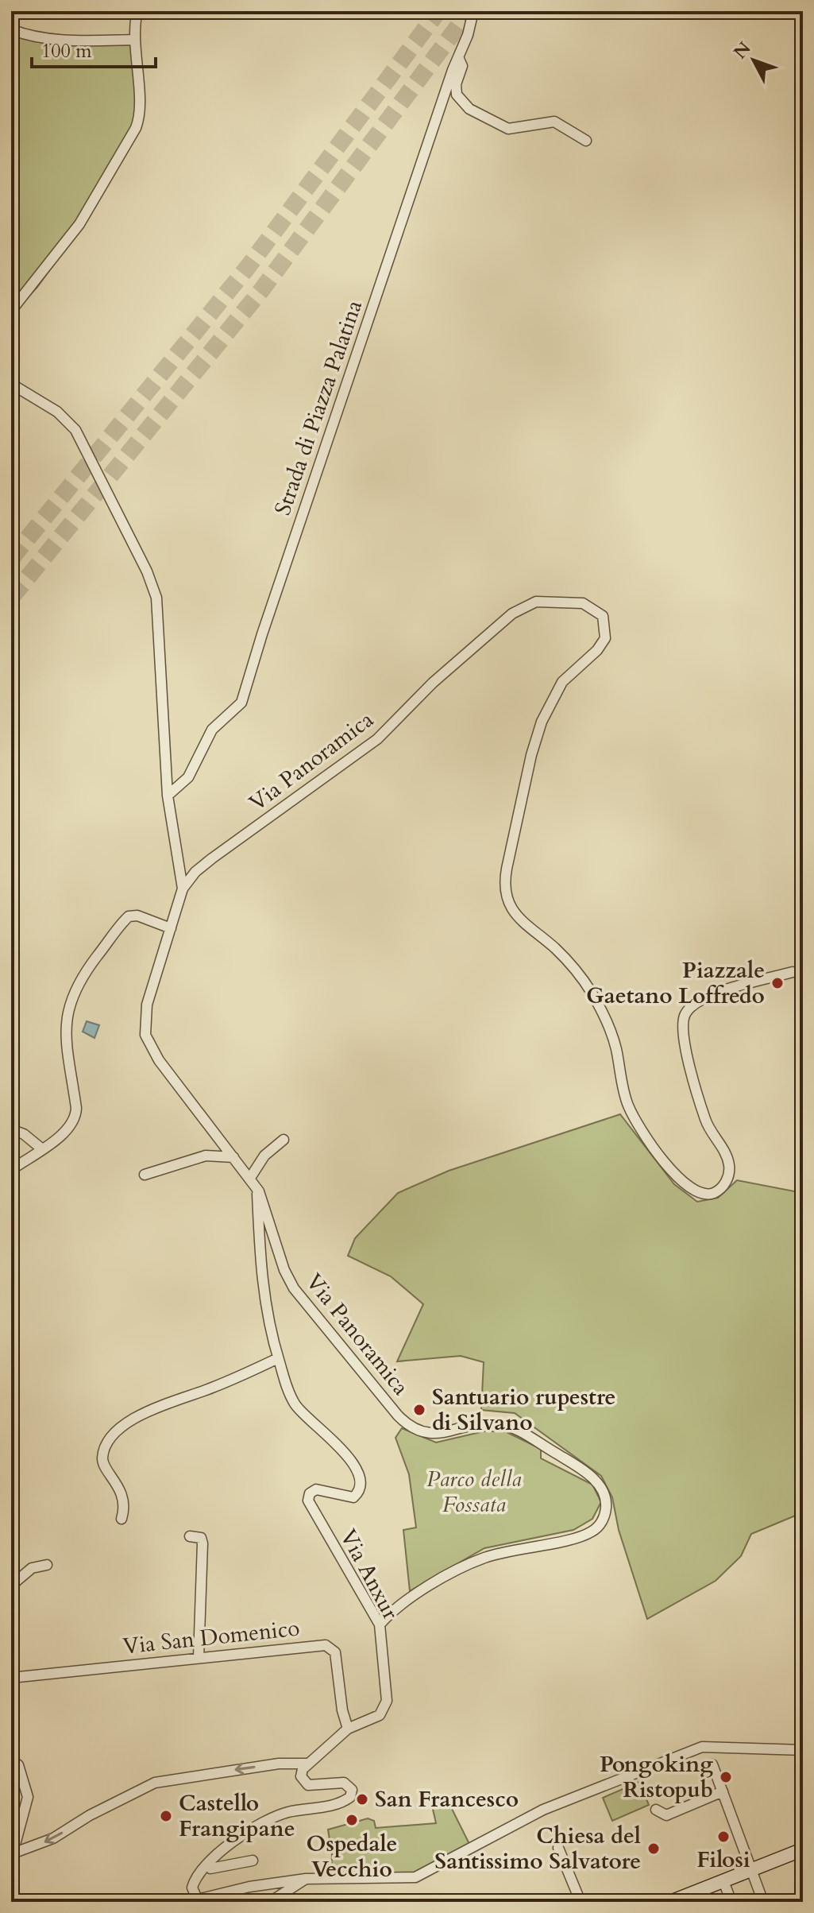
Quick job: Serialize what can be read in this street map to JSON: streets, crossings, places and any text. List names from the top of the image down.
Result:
{
  "streets": {
    "street": [
      "Strada di Piazza Palatina",
      "Via Panoramica",
      "Via Anxur",
      "Via San Domenico"
    ]
  },
  "crossings": [
    ["Via Panoramica", "Via Anxur"],
    ["Via Anxur", "Via San Domenico"]
  ],
  "parks": ["Parco della Fossata"],
  "places": [
    "Piazzale Gaetano Loffredo",
    "Santuario rupestre di Silvano",
    "Pongoking Ristopub",
    "San Francesco",
    "Castello Frangipane",
    "Ospedale Vecchio",
    "Filosi",
    "Chiesa del Santissimo Salvatore"
  ],
  "scale_bar": "100 m",
  "north": "top left"
}
